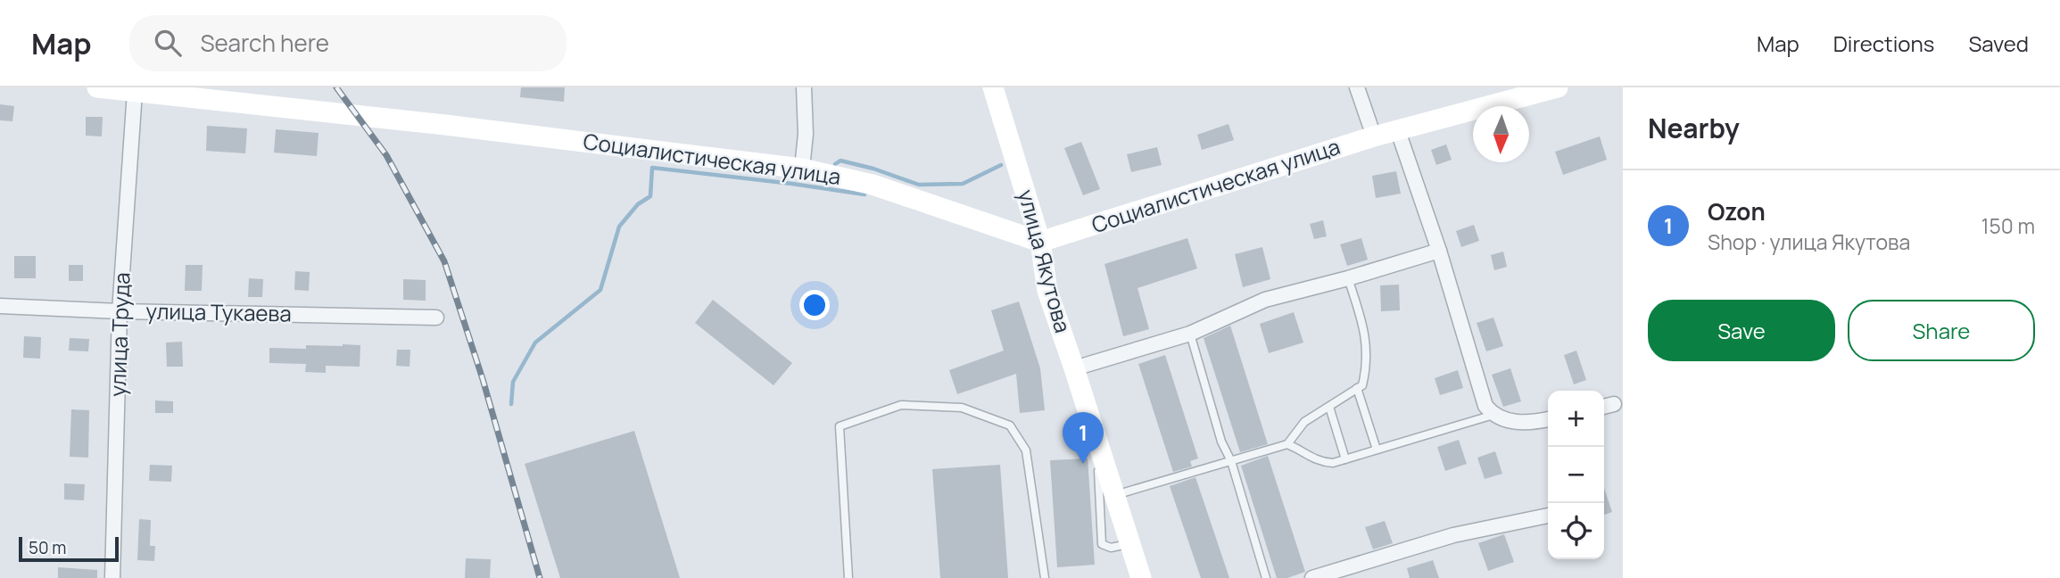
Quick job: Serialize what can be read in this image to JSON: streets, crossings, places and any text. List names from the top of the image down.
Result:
{
  "streets": {
    "street": [
      "Социалистическая улица",
      "улица Якутова",
      "улица Тукаева",
      "улица Труда"
    ]
  },
  "crossings": [
    ["Социалистическая улица", "улица Якутова"],
    ["Социалистическая улица", "улица Труда"],
    ["улица Тукаева", "улица Труда"]
  ],
  "scale_bar": "50 m",
  "north": "bottom",
  "page": {
    "header": "Map",
    "search": "Search here",
    "nav": ["Map", "Directions", "Saved"],
    "heading": "Nearby",
    "list": [
      {
        "mark": "1",
        "name": "Ozon",
        "note": "Shop · улица Якутова",
        "value": "150 m"
      }
    ],
    "buttons": ["Save", "Share"],
    "map_buttons": ["+", "−"],
    "pins": "1",
    "scale": "50 m"
  }
}
